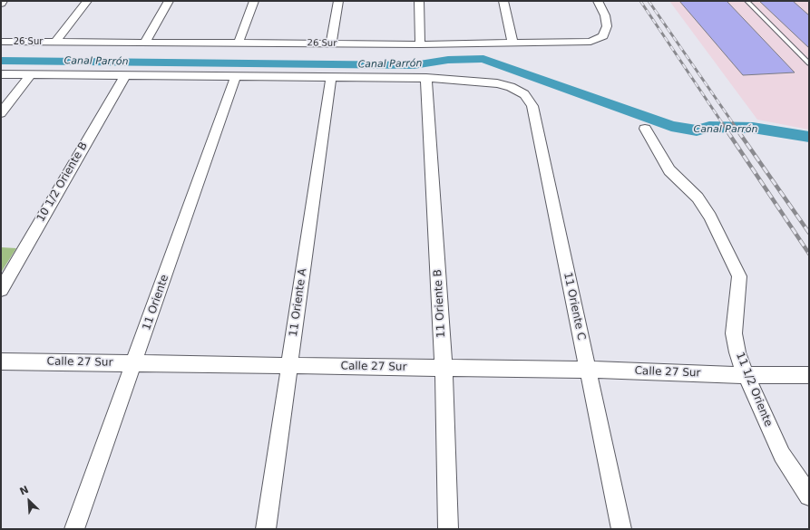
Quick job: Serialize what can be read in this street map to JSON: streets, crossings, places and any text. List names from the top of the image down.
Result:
{
  "streets": {
    "street": [
      "26 Sur",
      "10 1/2 Oriente B",
      "11 Oriente",
      "11 Oriente A",
      "11 Oriente B",
      "11 Oriente C",
      "Calle 27 Sur",
      "11 1/2 Oriente"
    ]
  },
  "crossings": [
    ["11 Oriente", "Calle 27 Sur"],
    ["11 Oriente A", "Calle 27 Sur"],
    ["11 Oriente B", "11 Oriente C"],
    ["11 Oriente B", "Calle 27 Sur"],
    ["11 Oriente C", "Calle 27 Sur"],
    ["Calle 27 Sur", "11 1/2 Oriente"]
  ],
  "water": ["Canal Parrón"],
  "north": "top left"
}
